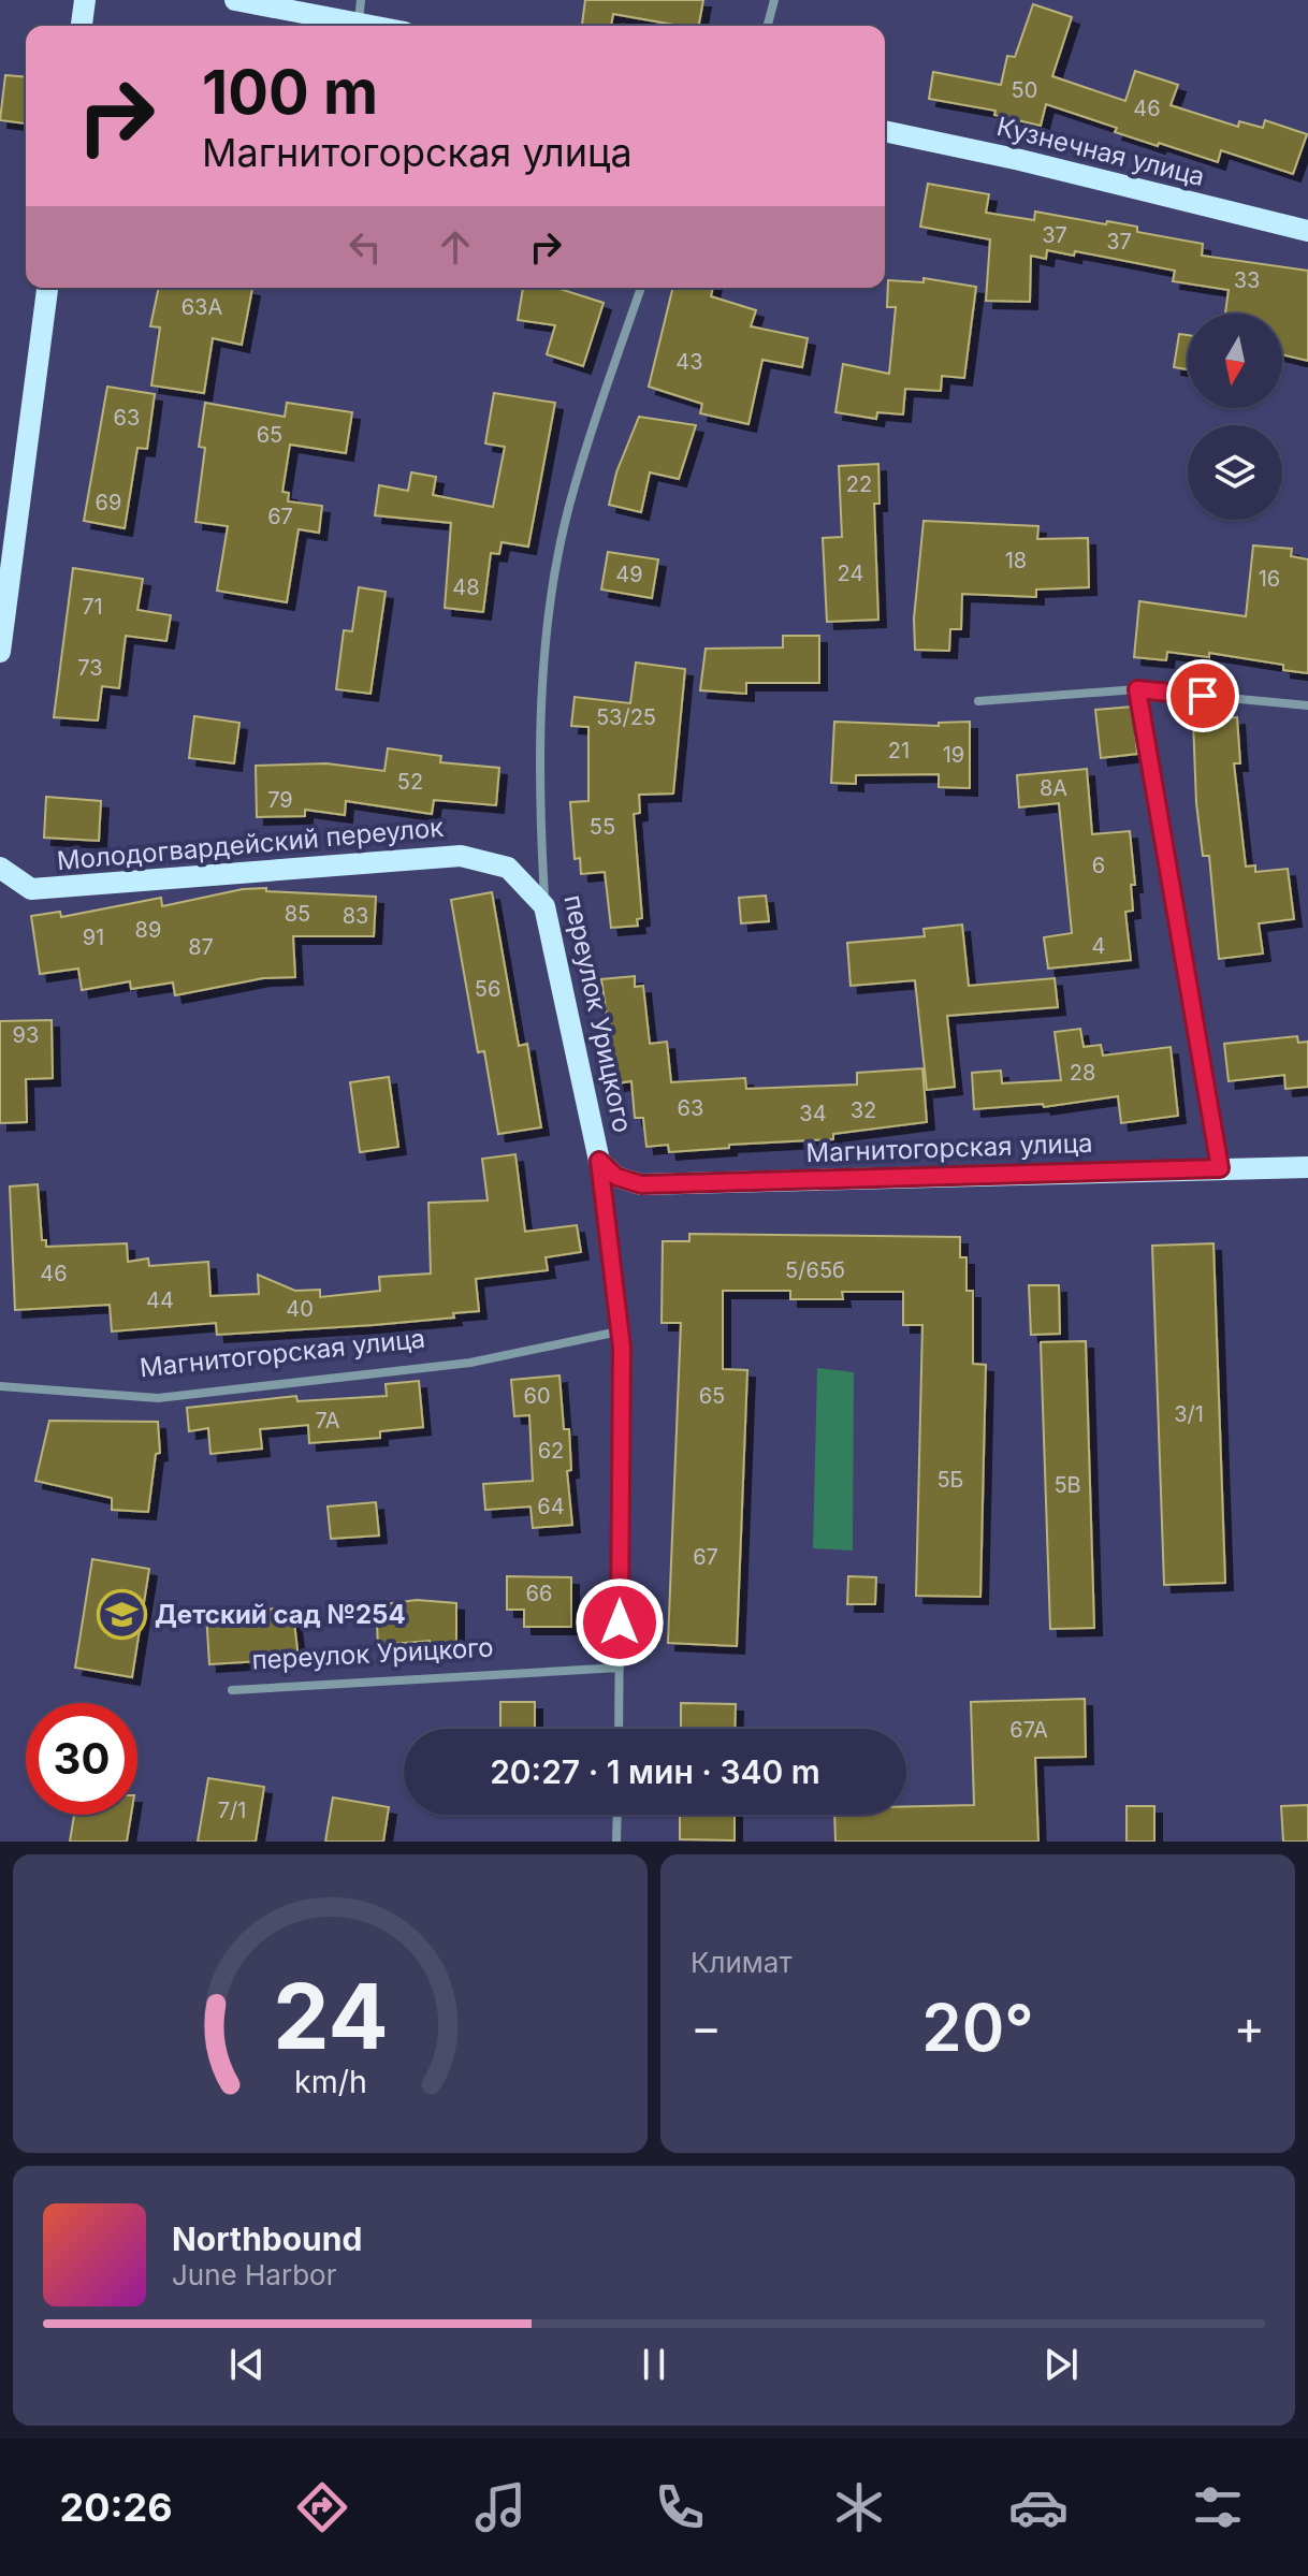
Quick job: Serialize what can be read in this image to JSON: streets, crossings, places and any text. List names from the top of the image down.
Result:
{
  "streets": {
    "main road": [
      "Кузнечная улица",
      "Молодогвардейский переулок",
      "переулок Урицкого",
      "Магнитогорская улица"
    ]
  },
  "crossings": [
    ["Молодогвардейский переулок", "переулок Урицкого"],
    ["переулок Урицкого", "Магнитогорская улица"]
  ],
  "places": {
    "school or university": ["Детский сад №254"]
  },
  "house_numbers": [
    "50",
    "46",
    "37",
    "37",
    "33",
    "63А",
    "43",
    "63",
    "65",
    "22",
    "69",
    "67",
    "18",
    "24",
    "49",
    "16",
    "48",
    "71",
    "73",
    "53/25",
    "21",
    "19",
    "52",
    "8А",
    "79",
    "55",
    "6",
    "85",
    "83",
    "89",
    "91",
    "4",
    "87",
    "56",
    "93",
    "28",
    "63",
    "32",
    "34",
    "5/65б",
    "46",
    "44",
    "40",
    "60",
    "65",
    "3/1",
    "7А",
    "62",
    "5Б",
    "5В",
    "64",
    "67",
    "66",
    "67А",
    "7/1"
  ],
  "north": "bottom",
  "page": {
    "turn": ["100 m", "Магнитогорская улица"],
    "limit": "30",
    "trip": "20:27 · 1 мин · 340 m",
    "tile": "Климат",
    "heat": ["−", "20°", "+"],
    "song": ["Northbound", "June Harbor"],
    "tabs": "20:26",
    "gauge": ["24", "km/h"]
  }
}
